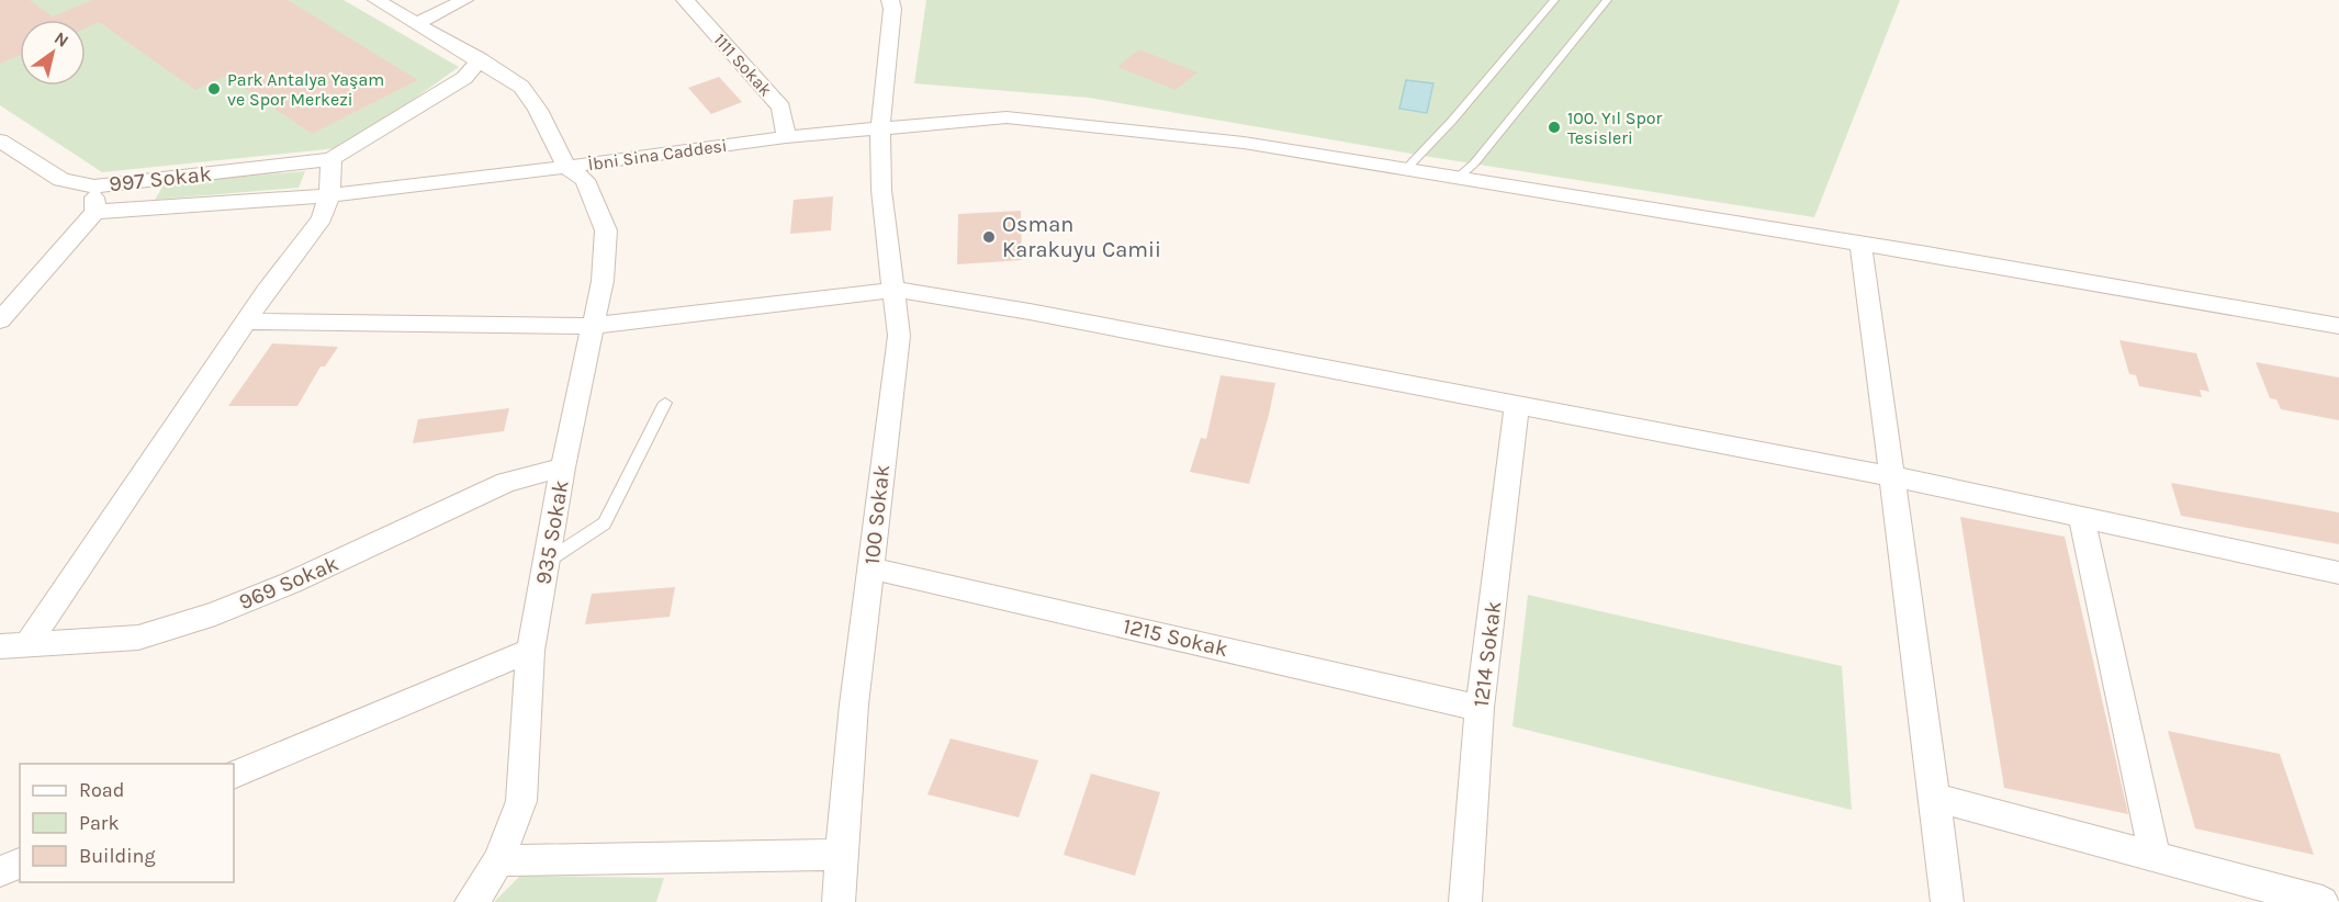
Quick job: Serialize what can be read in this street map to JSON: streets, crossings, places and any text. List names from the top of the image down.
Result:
{
  "streets": {
    "street": [
      "1111 Sokak",
      "İbni Sina Caddesi",
      "997 Sokak",
      "100 Sokak",
      "935 Sokak",
      "969 Sokak",
      "1215 Sokak",
      "1214 Sokak"
    ]
  },
  "crossings": [
    ["1111 Sokak", "İbni Sina Caddesi"],
    ["İbni Sina Caddesi", "100 Sokak"],
    ["İbni Sina Caddesi", "935 Sokak"],
    ["100 Sokak", "1215 Sokak"],
    ["935 Sokak", "969 Sokak"],
    ["1215 Sokak", "1214 Sokak"]
  ],
  "places": ["Park Antalya Yaşam ve Spor Merkezi", "100. Yıl Spor Tesisleri", "Osman Karakuyu Camii"],
  "legend": ["Road", "Park", "Building"],
  "north": "top right"
}
